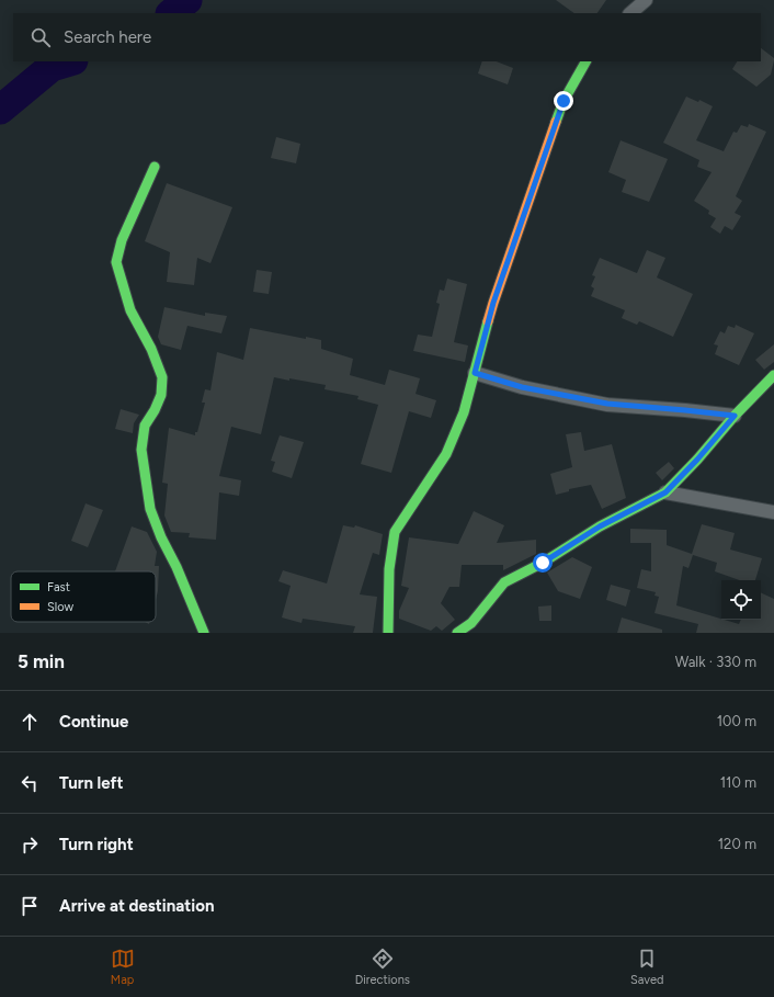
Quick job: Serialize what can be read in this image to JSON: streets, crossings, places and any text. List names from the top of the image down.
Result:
{
  "legend": ["Fast", "Slow"],
  "page": {
    "search": "Search here",
    "heading": ["5 min", "Walk · 330 m"],
    "list": [
      ["Continue", "100 m"],
      ["Turn left", "110 m"],
      ["Turn right", "120 m"],
      "Arrive at destination"
    ],
    "nav": ["Map", "Directions", "Saved"]
  }
}
